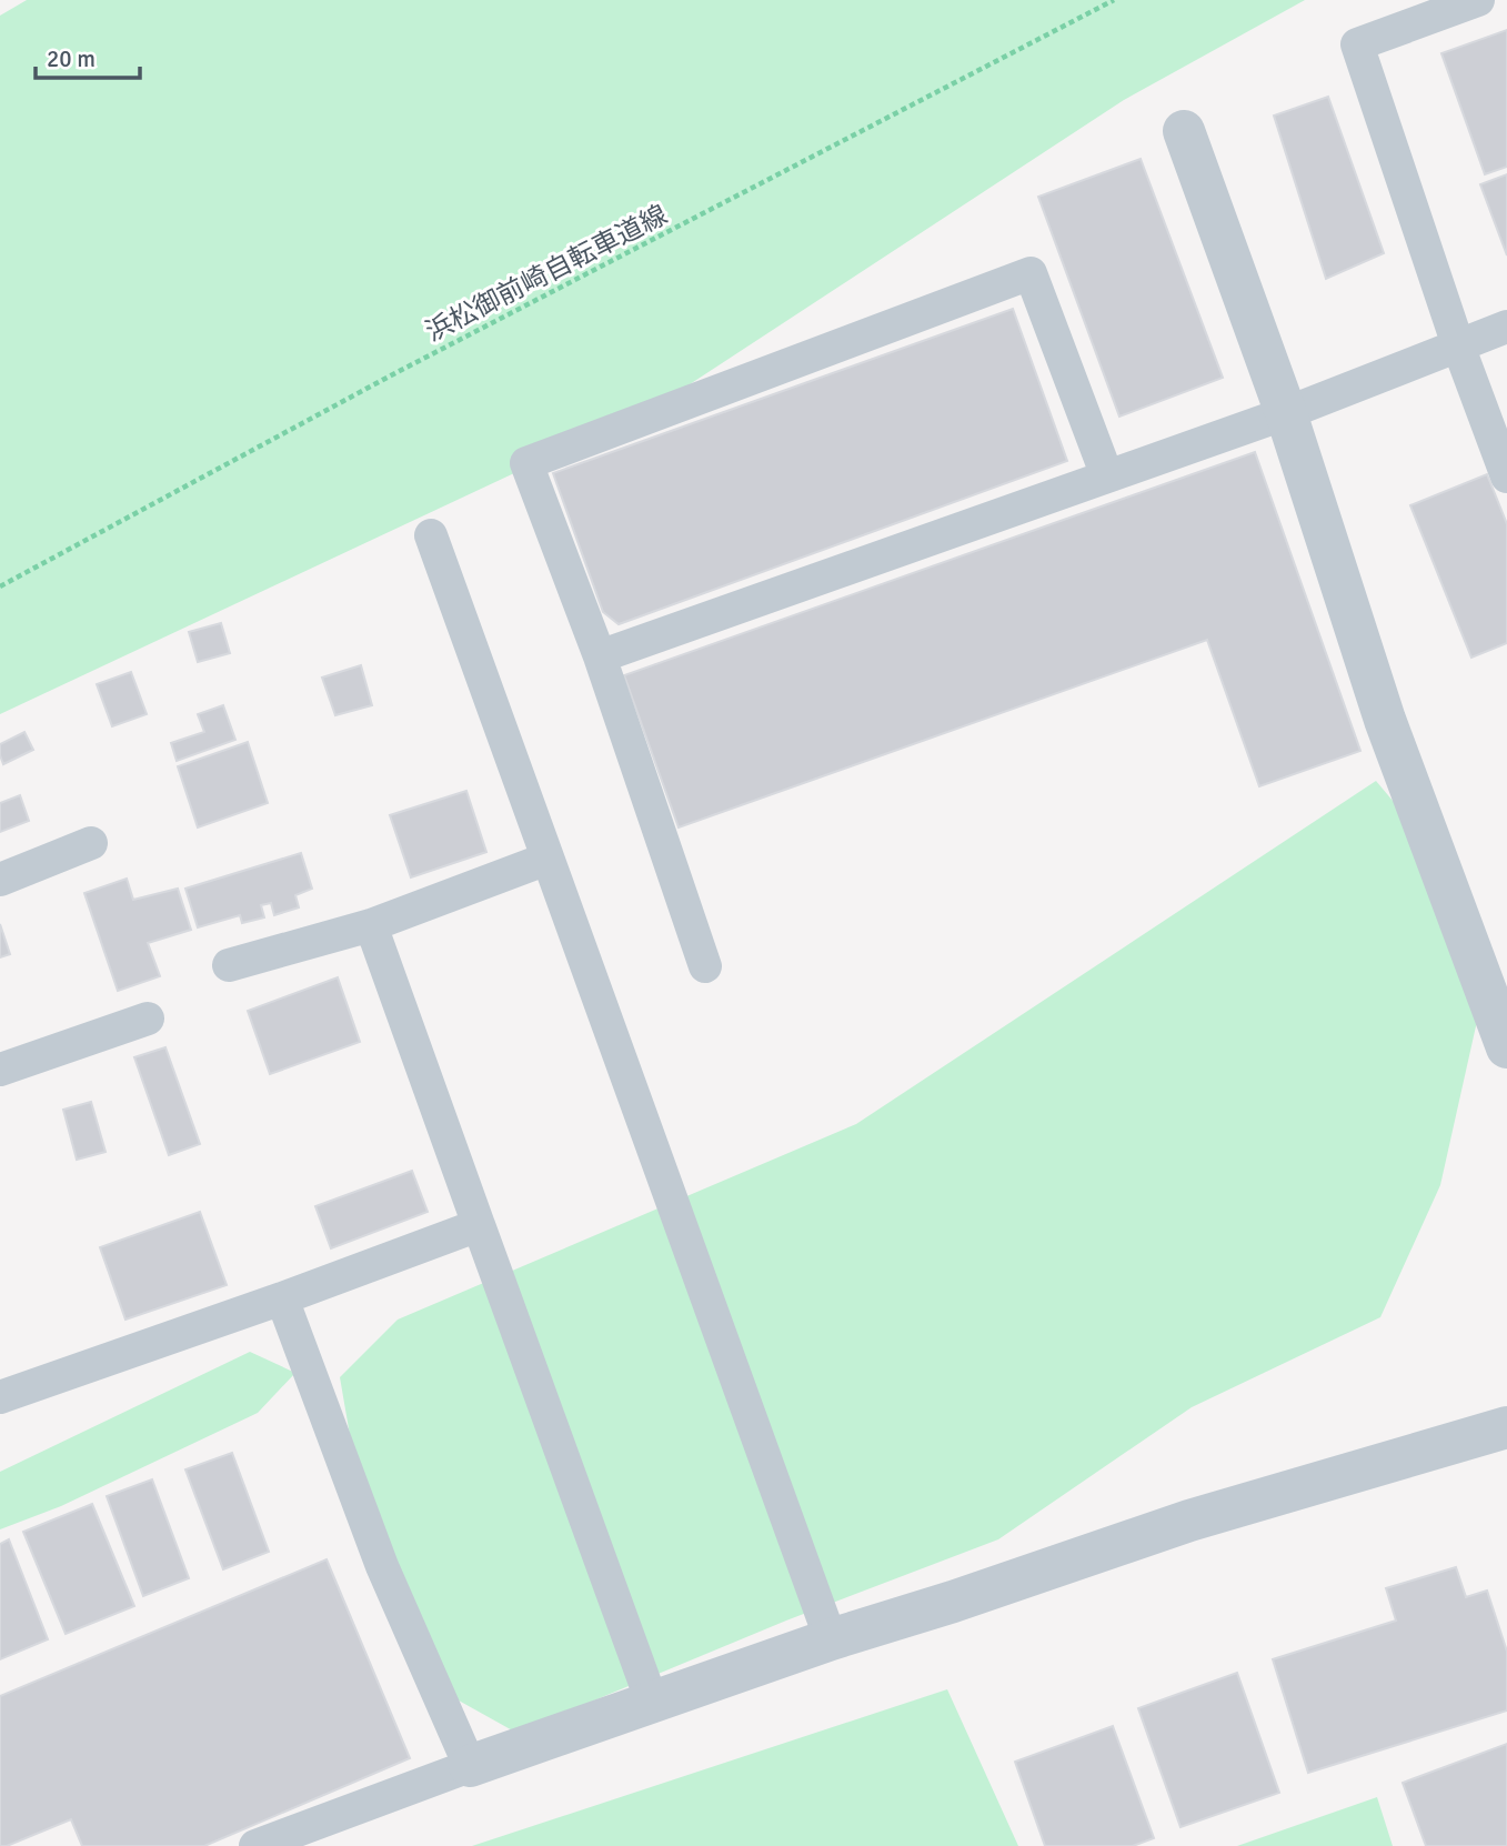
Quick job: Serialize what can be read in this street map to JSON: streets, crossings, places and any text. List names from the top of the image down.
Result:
{
  "streets": {
    "path": ["浜松御前崎自転車道線"]
  },
  "scale_bar": "20 m"
}
